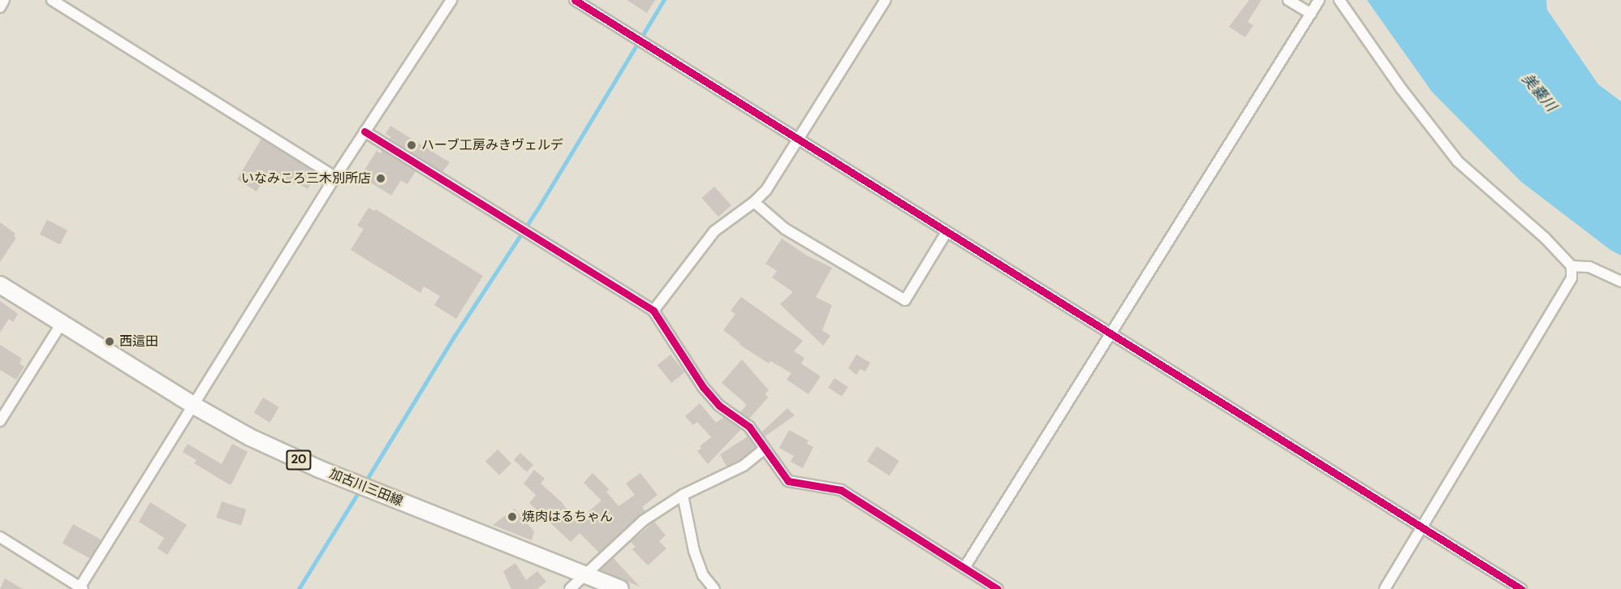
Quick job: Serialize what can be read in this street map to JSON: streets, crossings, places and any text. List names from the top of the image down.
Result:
{
  "streets": {
    "main road": ["20", "加古川三田線"]
  },
  "water": ["美嚢川"],
  "places": [
    "ハーブ工房みきヴェルデ",
    "いなみころ三木別所店",
    "西這田",
    "焼肉はるちゃん"
  ]
}
